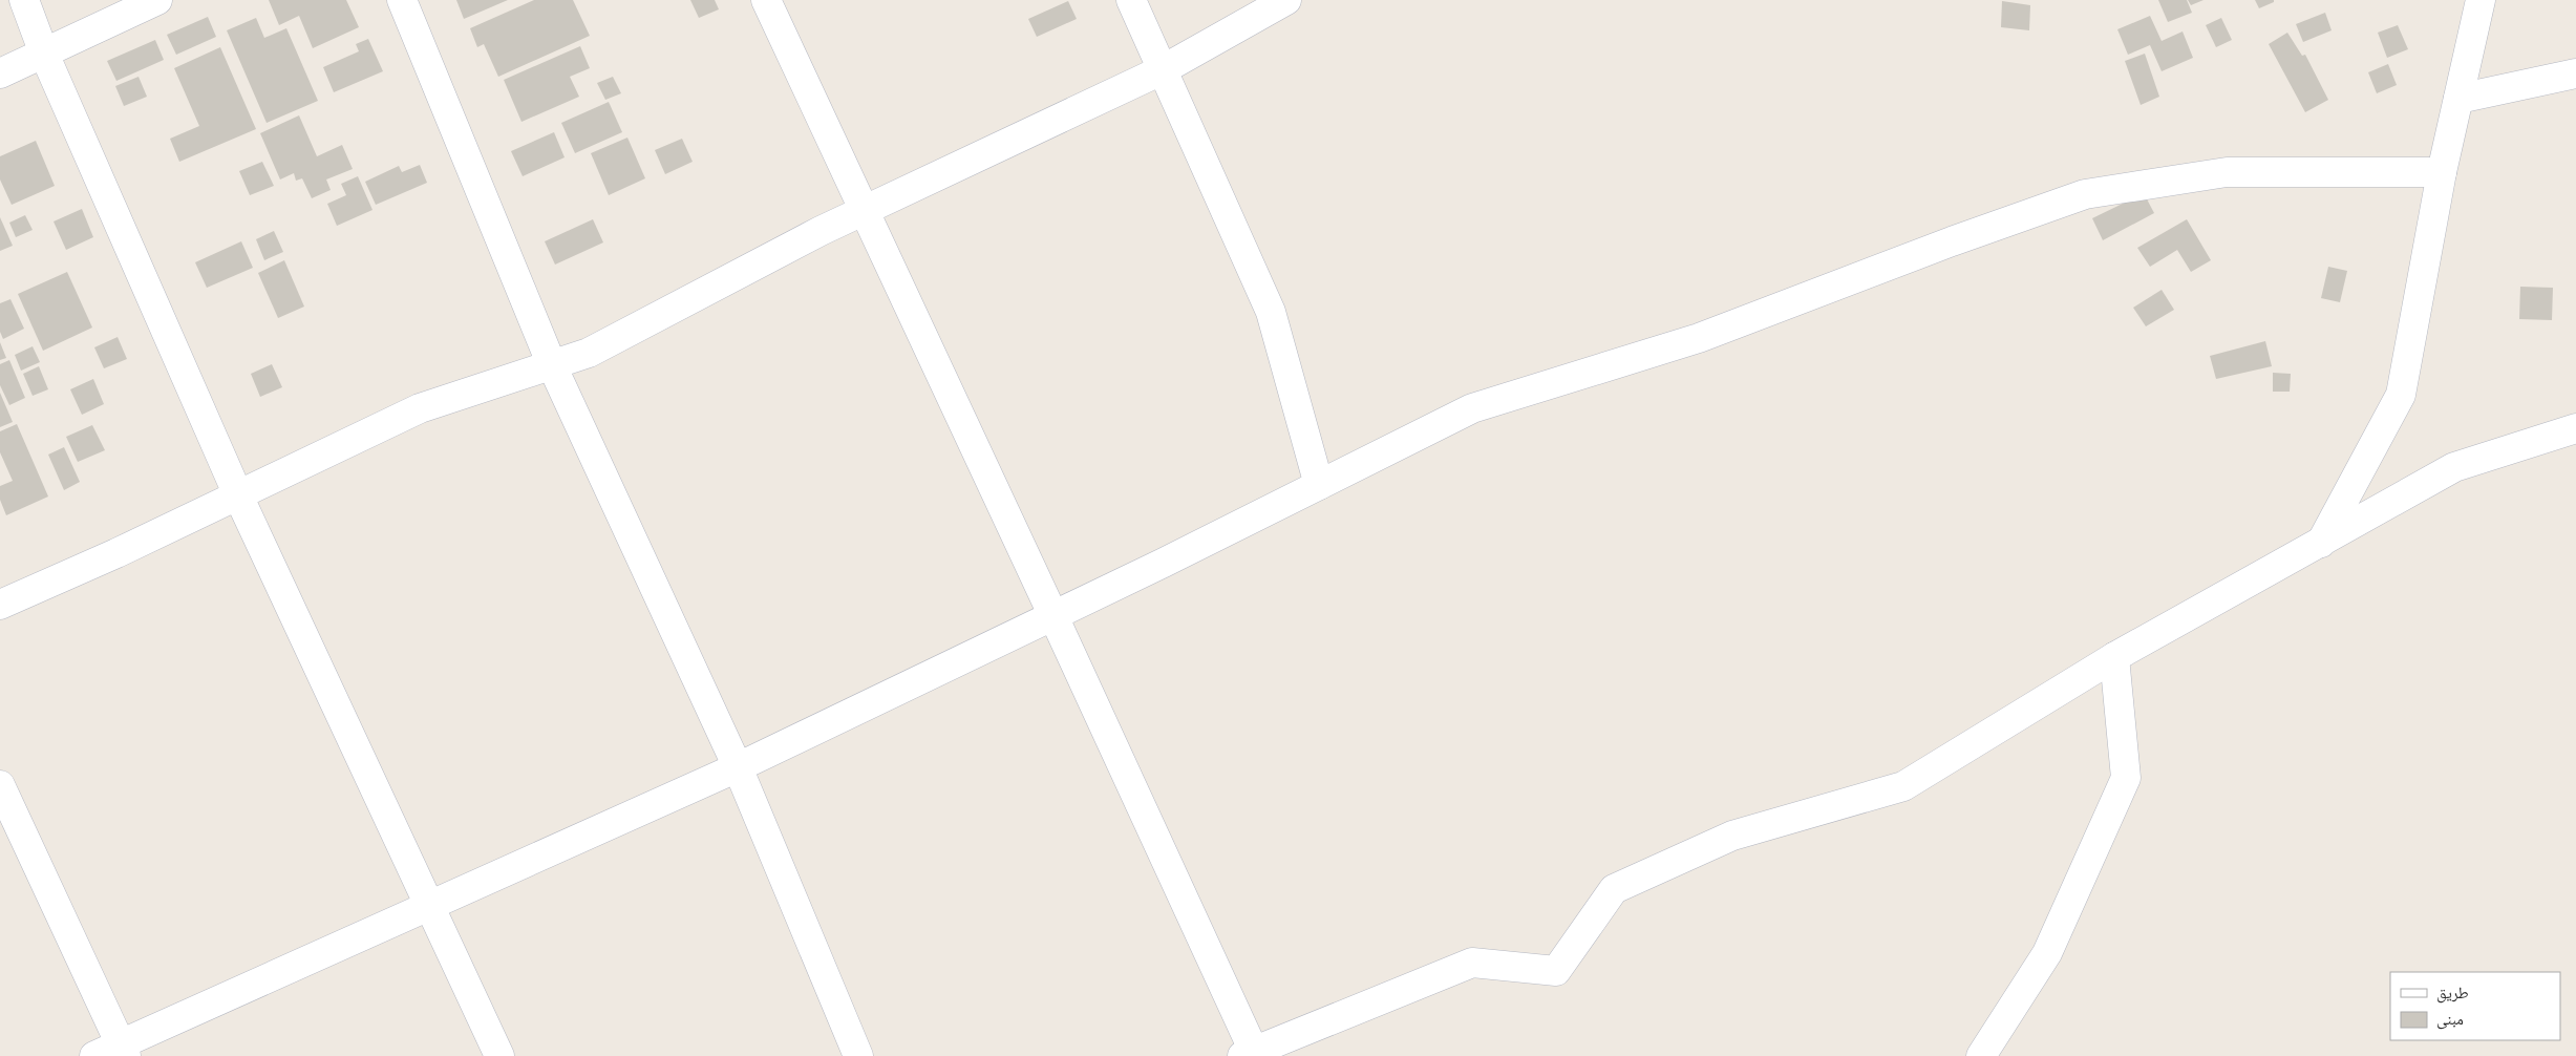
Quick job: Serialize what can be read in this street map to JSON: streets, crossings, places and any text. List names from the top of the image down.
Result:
{
  "legend": ["طريق", "مبنى"]
}
